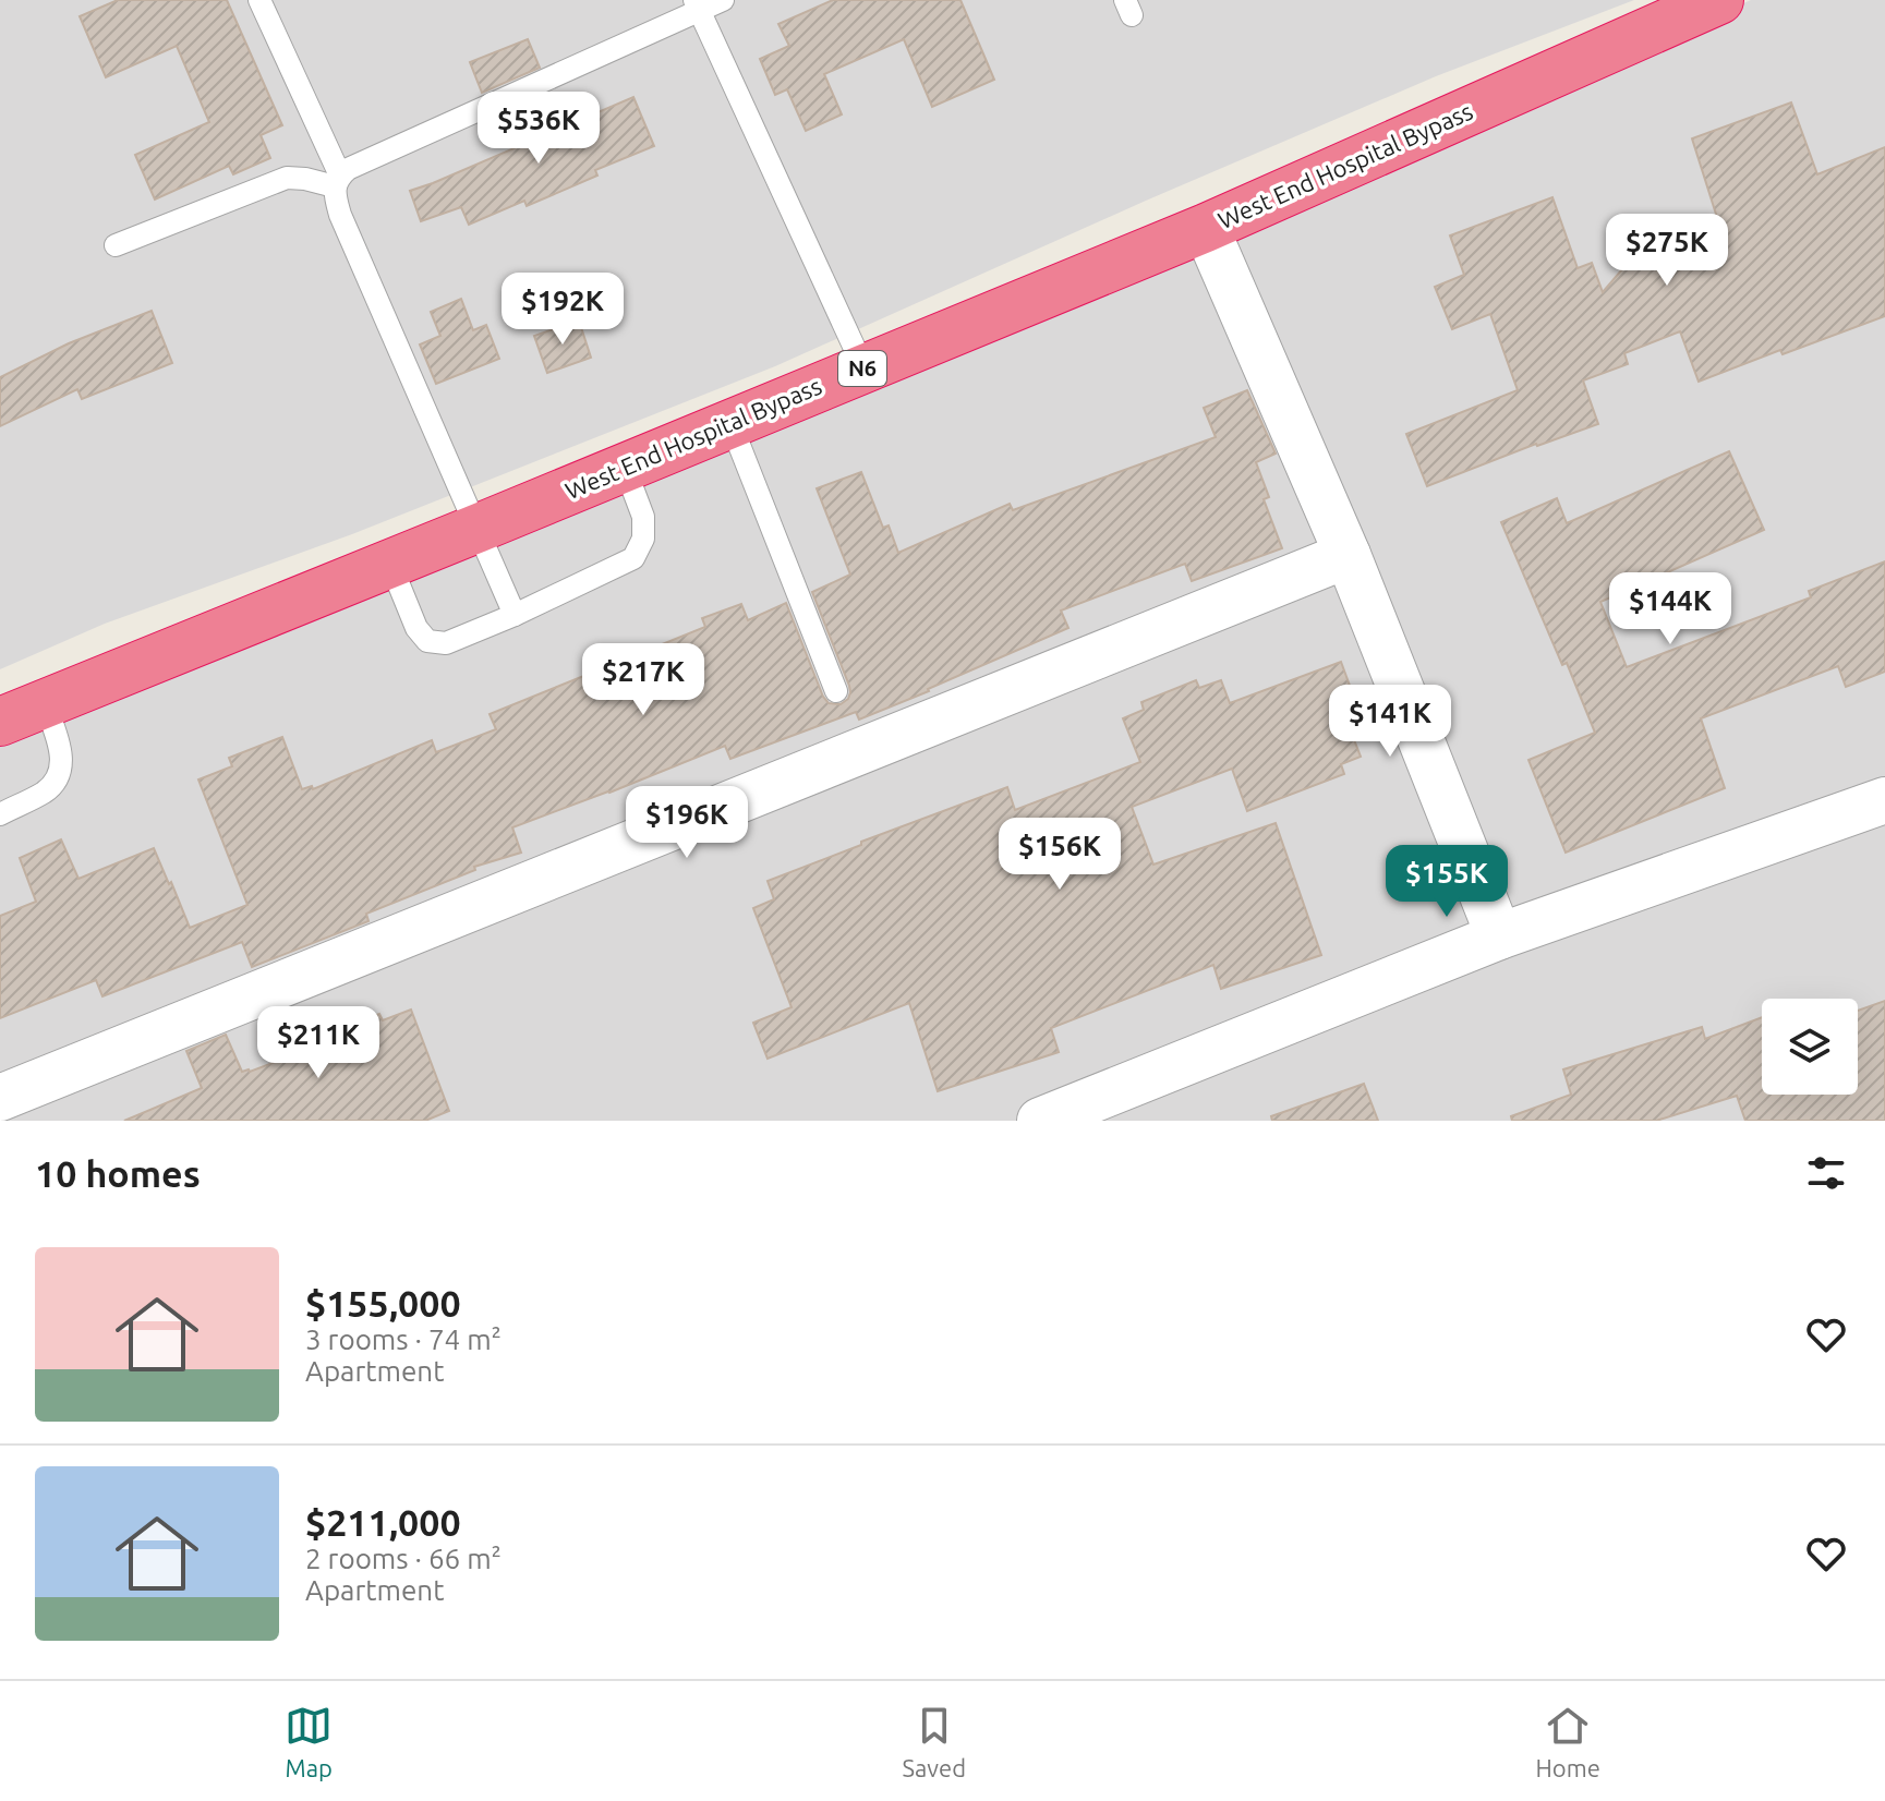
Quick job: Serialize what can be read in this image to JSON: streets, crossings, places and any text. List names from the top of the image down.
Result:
{
  "streets": {
    "highway": ["West End Hospital Bypass", "N6"]
  },
  "page": {
    "price": [
      "$536K",
      "$275K",
      "$192K",
      "$144K",
      "$217K",
      "$141K",
      "$196K",
      "$156K",
      "$155K",
      "$211K"
    ],
    "heading": "10 homes",
    "list": [
      {
        "name": "$155,000",
        "note": "3 rooms · 74 m² · Apartment"
      },
      {
        "name": "$211,000",
        "note": "2 rooms · 66 m² · Apartment"
      }
    ],
    "tabs": ["Map", "Saved", "Home"]
  }
}
